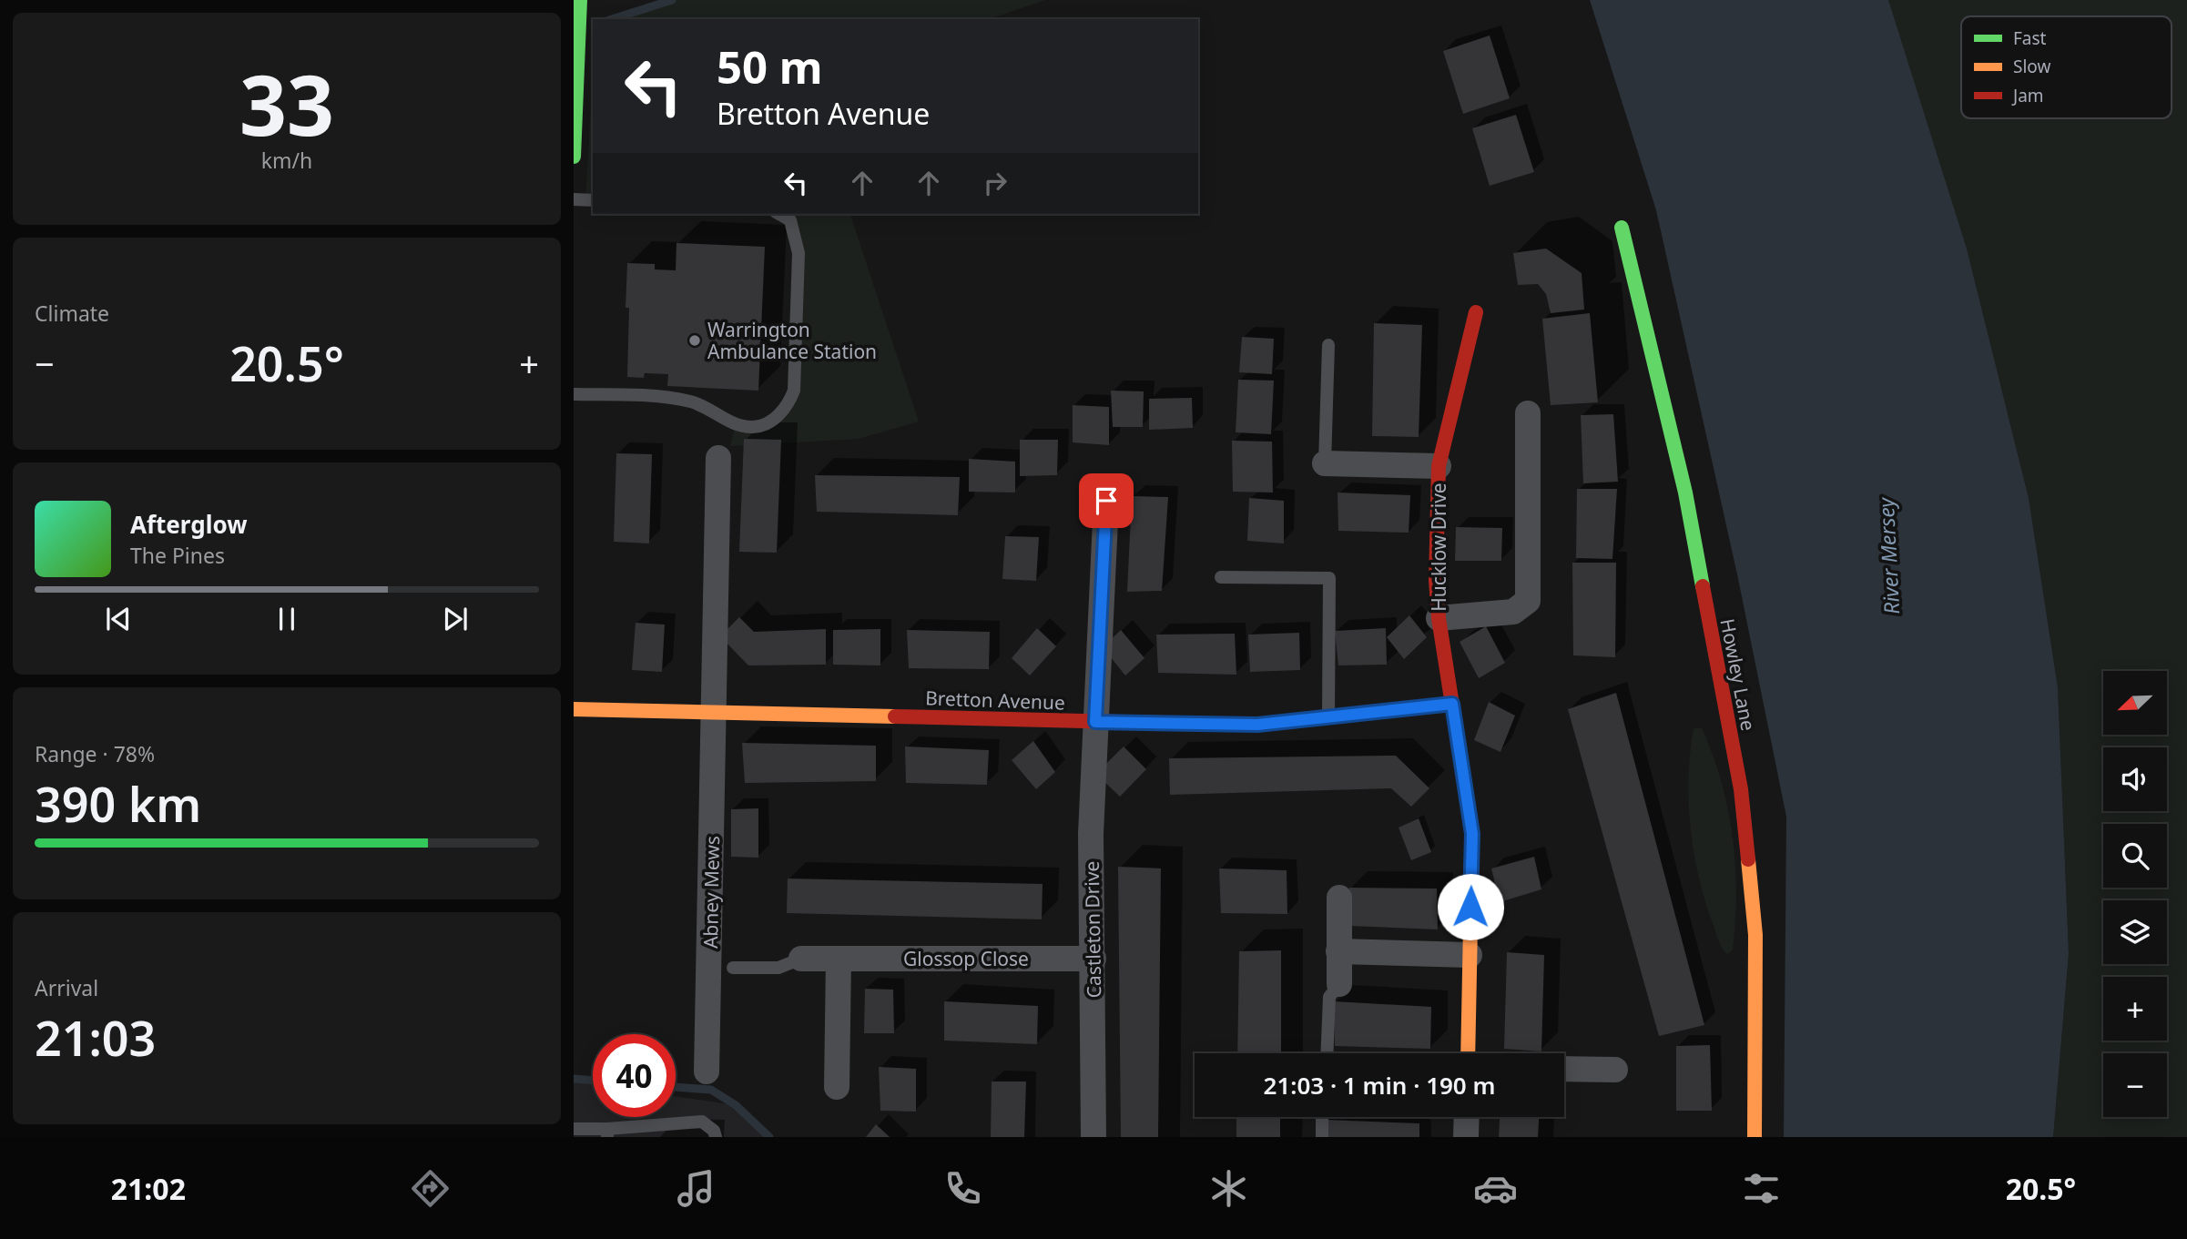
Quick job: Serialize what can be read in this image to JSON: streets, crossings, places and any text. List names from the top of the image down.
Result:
{
  "streets": {
    "street": [
      "Hucklow Drive",
      "Howley Lane",
      "Bretton Avenue",
      "Abney Mews",
      "Castleton Drive",
      "Glossop Close"
    ]
  },
  "crossings": [
    ["Hucklow Drive", "Bretton Avenue"],
    ["Bretton Avenue", "Abney Mews"],
    ["Bretton Avenue", "Castleton Drive"],
    ["Castleton Drive", "Glossop Close"]
  ],
  "water": ["River Mersey"],
  "places": ["Warrington Ambulance Station"],
  "legend": ["Fast", "Slow", "Jam"],
  "north": "bottom left",
  "page": {
    "tile": [
      ["33", "km/h"],
      "Climate",
      ["Range · 78%", "390 km"],
      ["Arrival", "21:03"]
    ],
    "turn": ["50 m", "Bretton Avenue"],
    "heat": ["−", "20.5°", "+"],
    "song": ["Afterglow", "The Pines"],
    "map_buttons": ["+", "−"],
    "limit": "40",
    "trip": "21:03 · 1 min · 190 m",
    "tabs": ["21:02", "20.5°"]
  }
}
